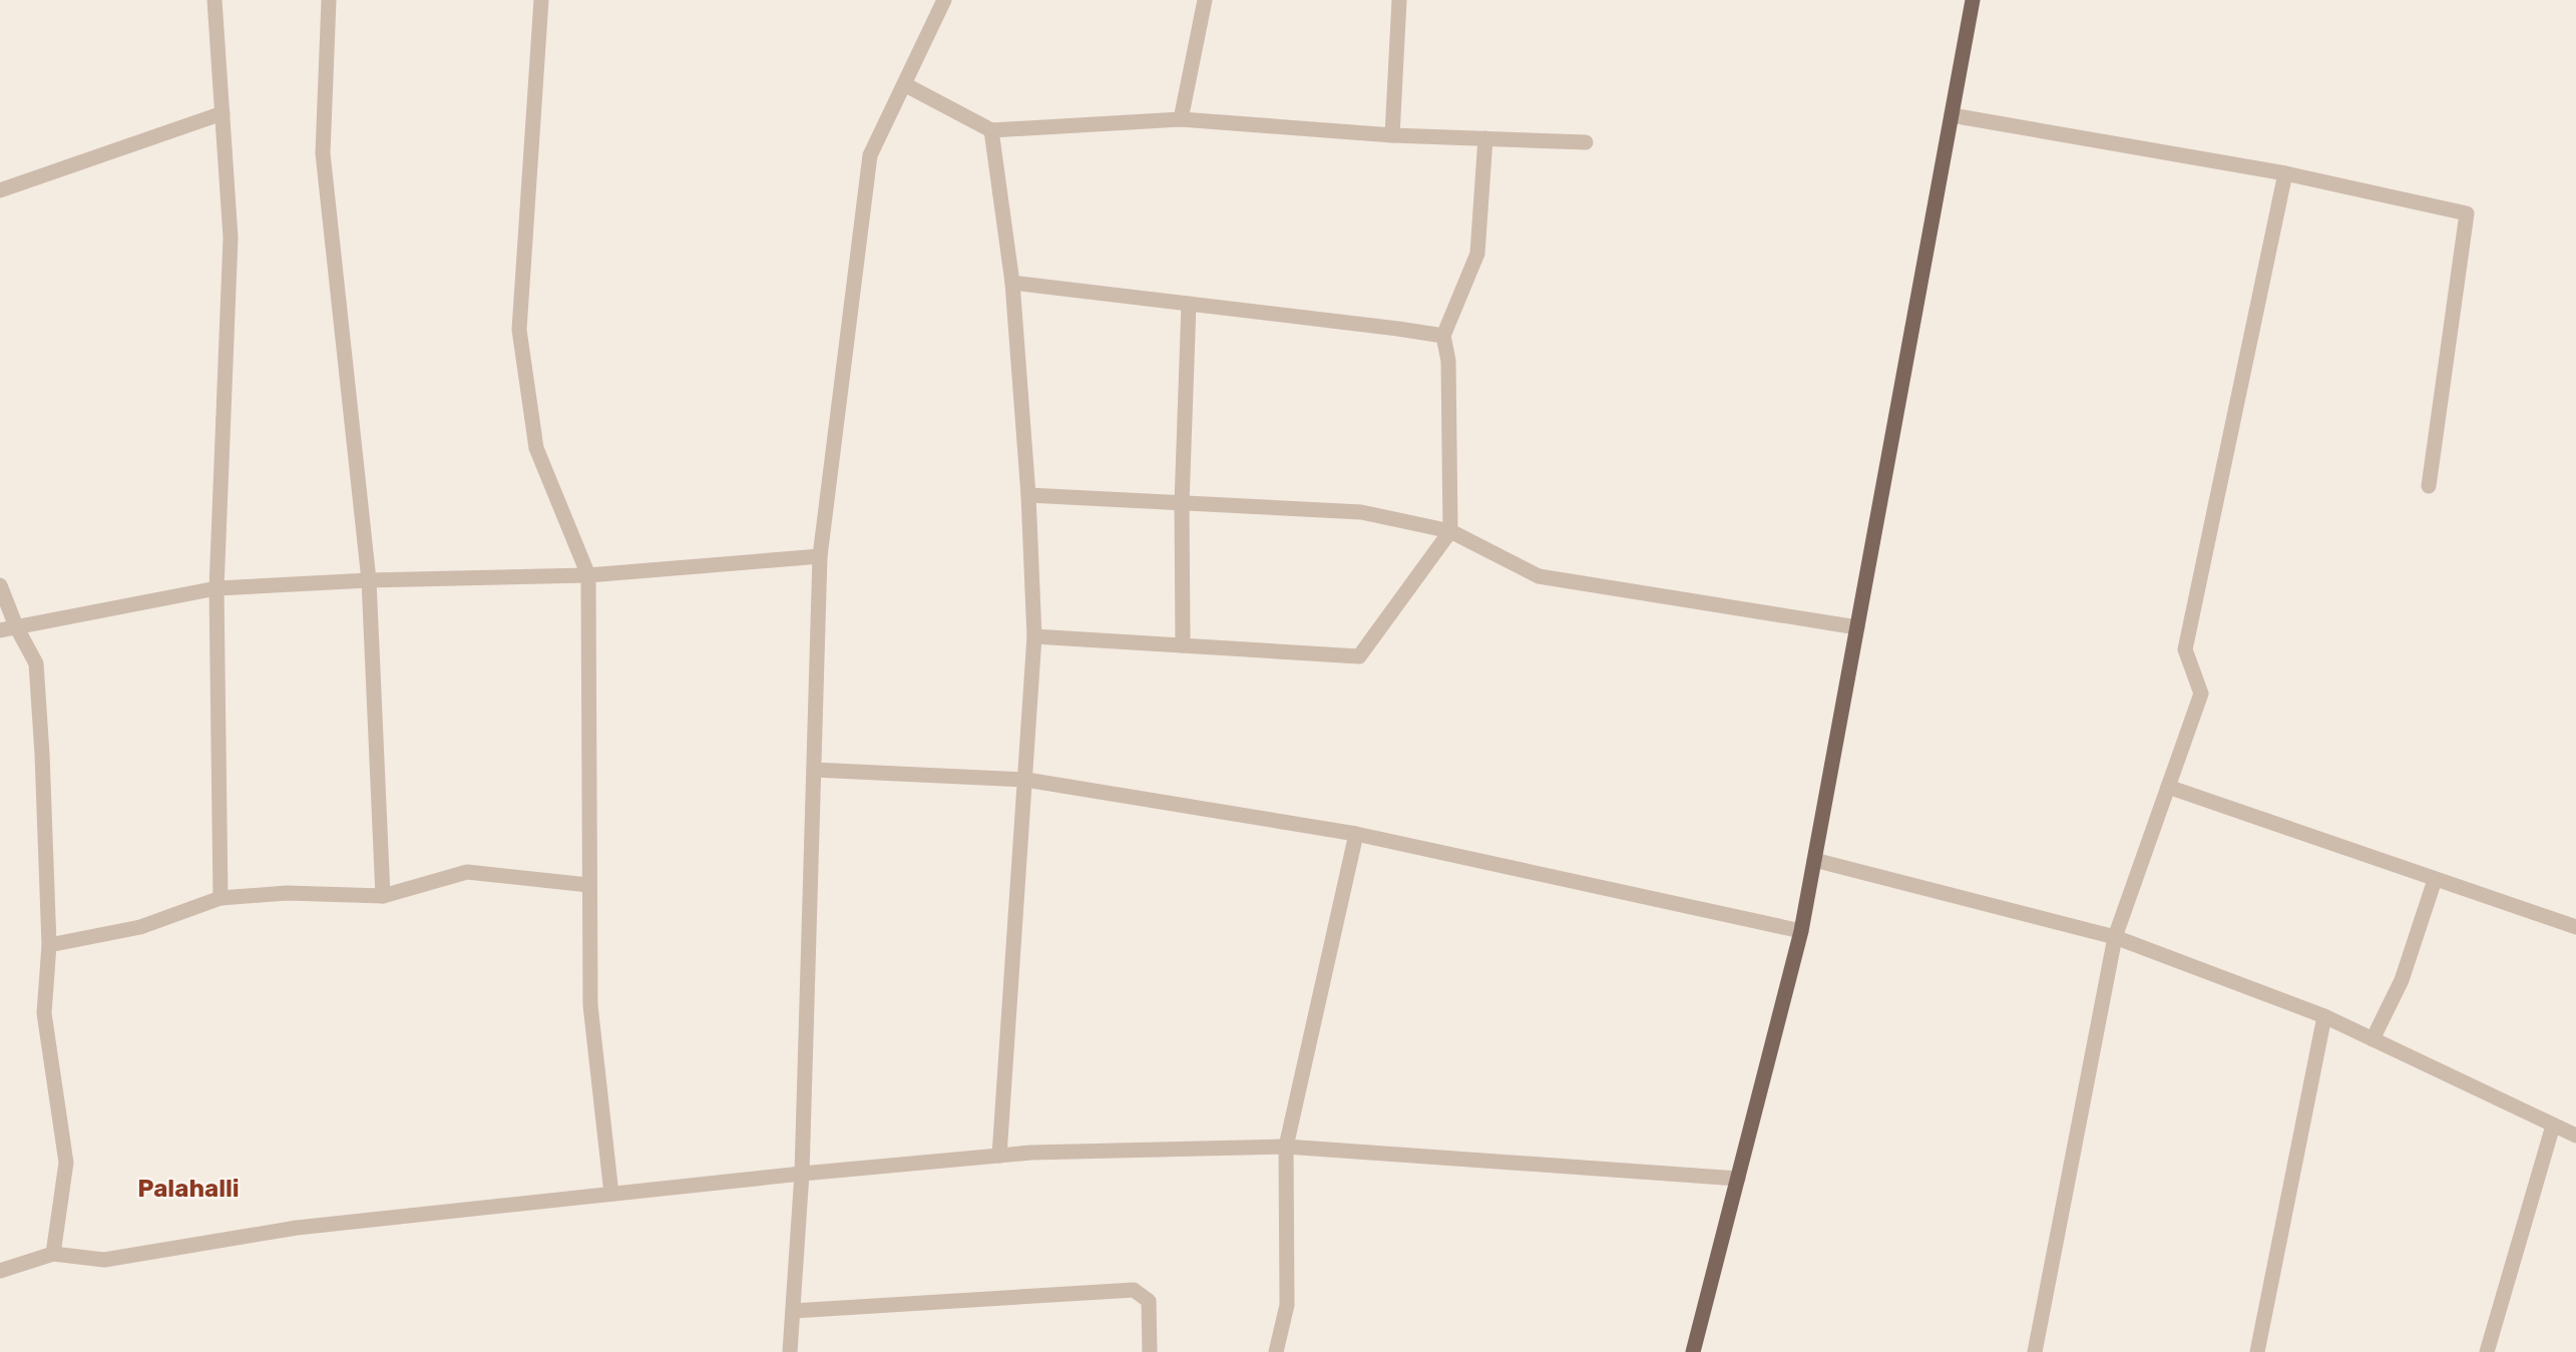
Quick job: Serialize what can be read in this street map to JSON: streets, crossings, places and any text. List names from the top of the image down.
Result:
{
  "districts": ["Palahalli"]
}
